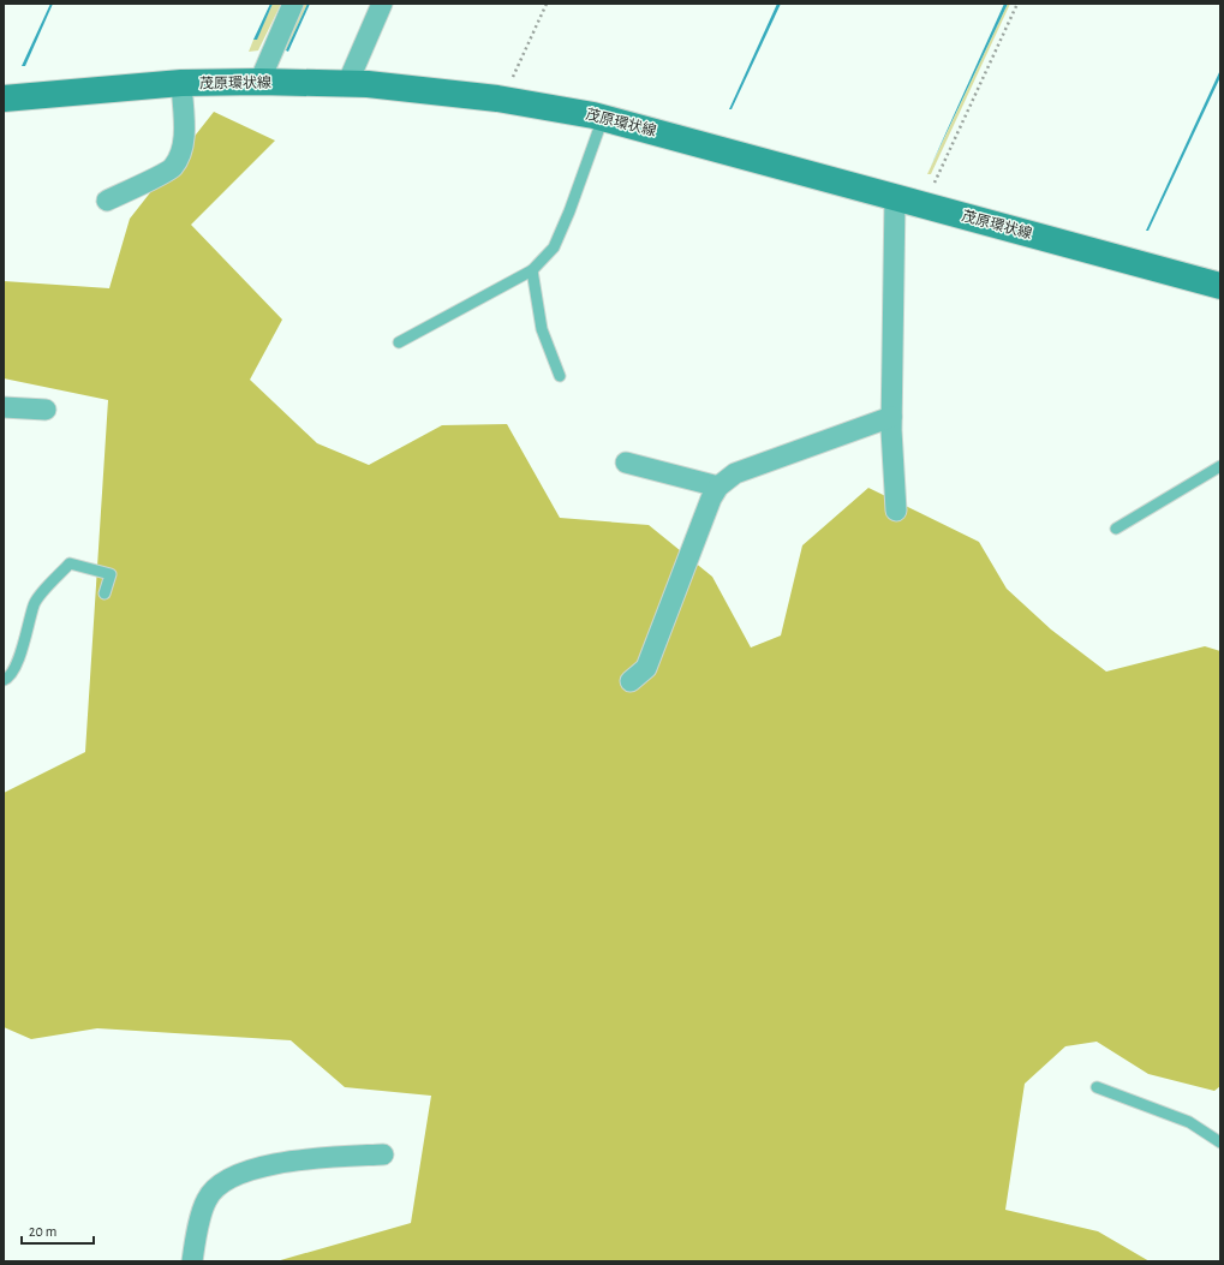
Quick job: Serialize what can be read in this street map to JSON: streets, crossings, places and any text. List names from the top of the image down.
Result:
{
  "streets": {
    "main road": ["茂原環状線"]
  },
  "scale_bar": "20 m"
}
